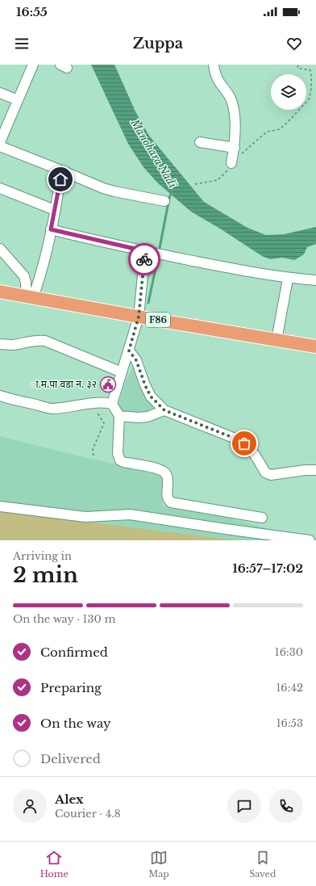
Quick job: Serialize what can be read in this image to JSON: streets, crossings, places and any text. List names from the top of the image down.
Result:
{
  "streets": {
    "main road": ["F86"]
  },
  "water": ["Manohara Nadi"],
  "places": {
    "public building": ["ा.म.पा वडा न. ३२"]
  },
  "page": {
    "status": "16:55",
    "header": "Zuppa",
    "heading": ["2 min", "Arriving in", "16:57–17:02"],
    "panel": ["Alex", "Courier · 4.8"],
    "bar": "On the way · 130 m",
    "list": [
      ["Confirmed", "16:30"],
      ["Preparing", "16:42"],
      ["On the way", "16:53"],
      "Delivered"
    ],
    "tabs": ["Home", "Map", "Saved"]
  }
}
